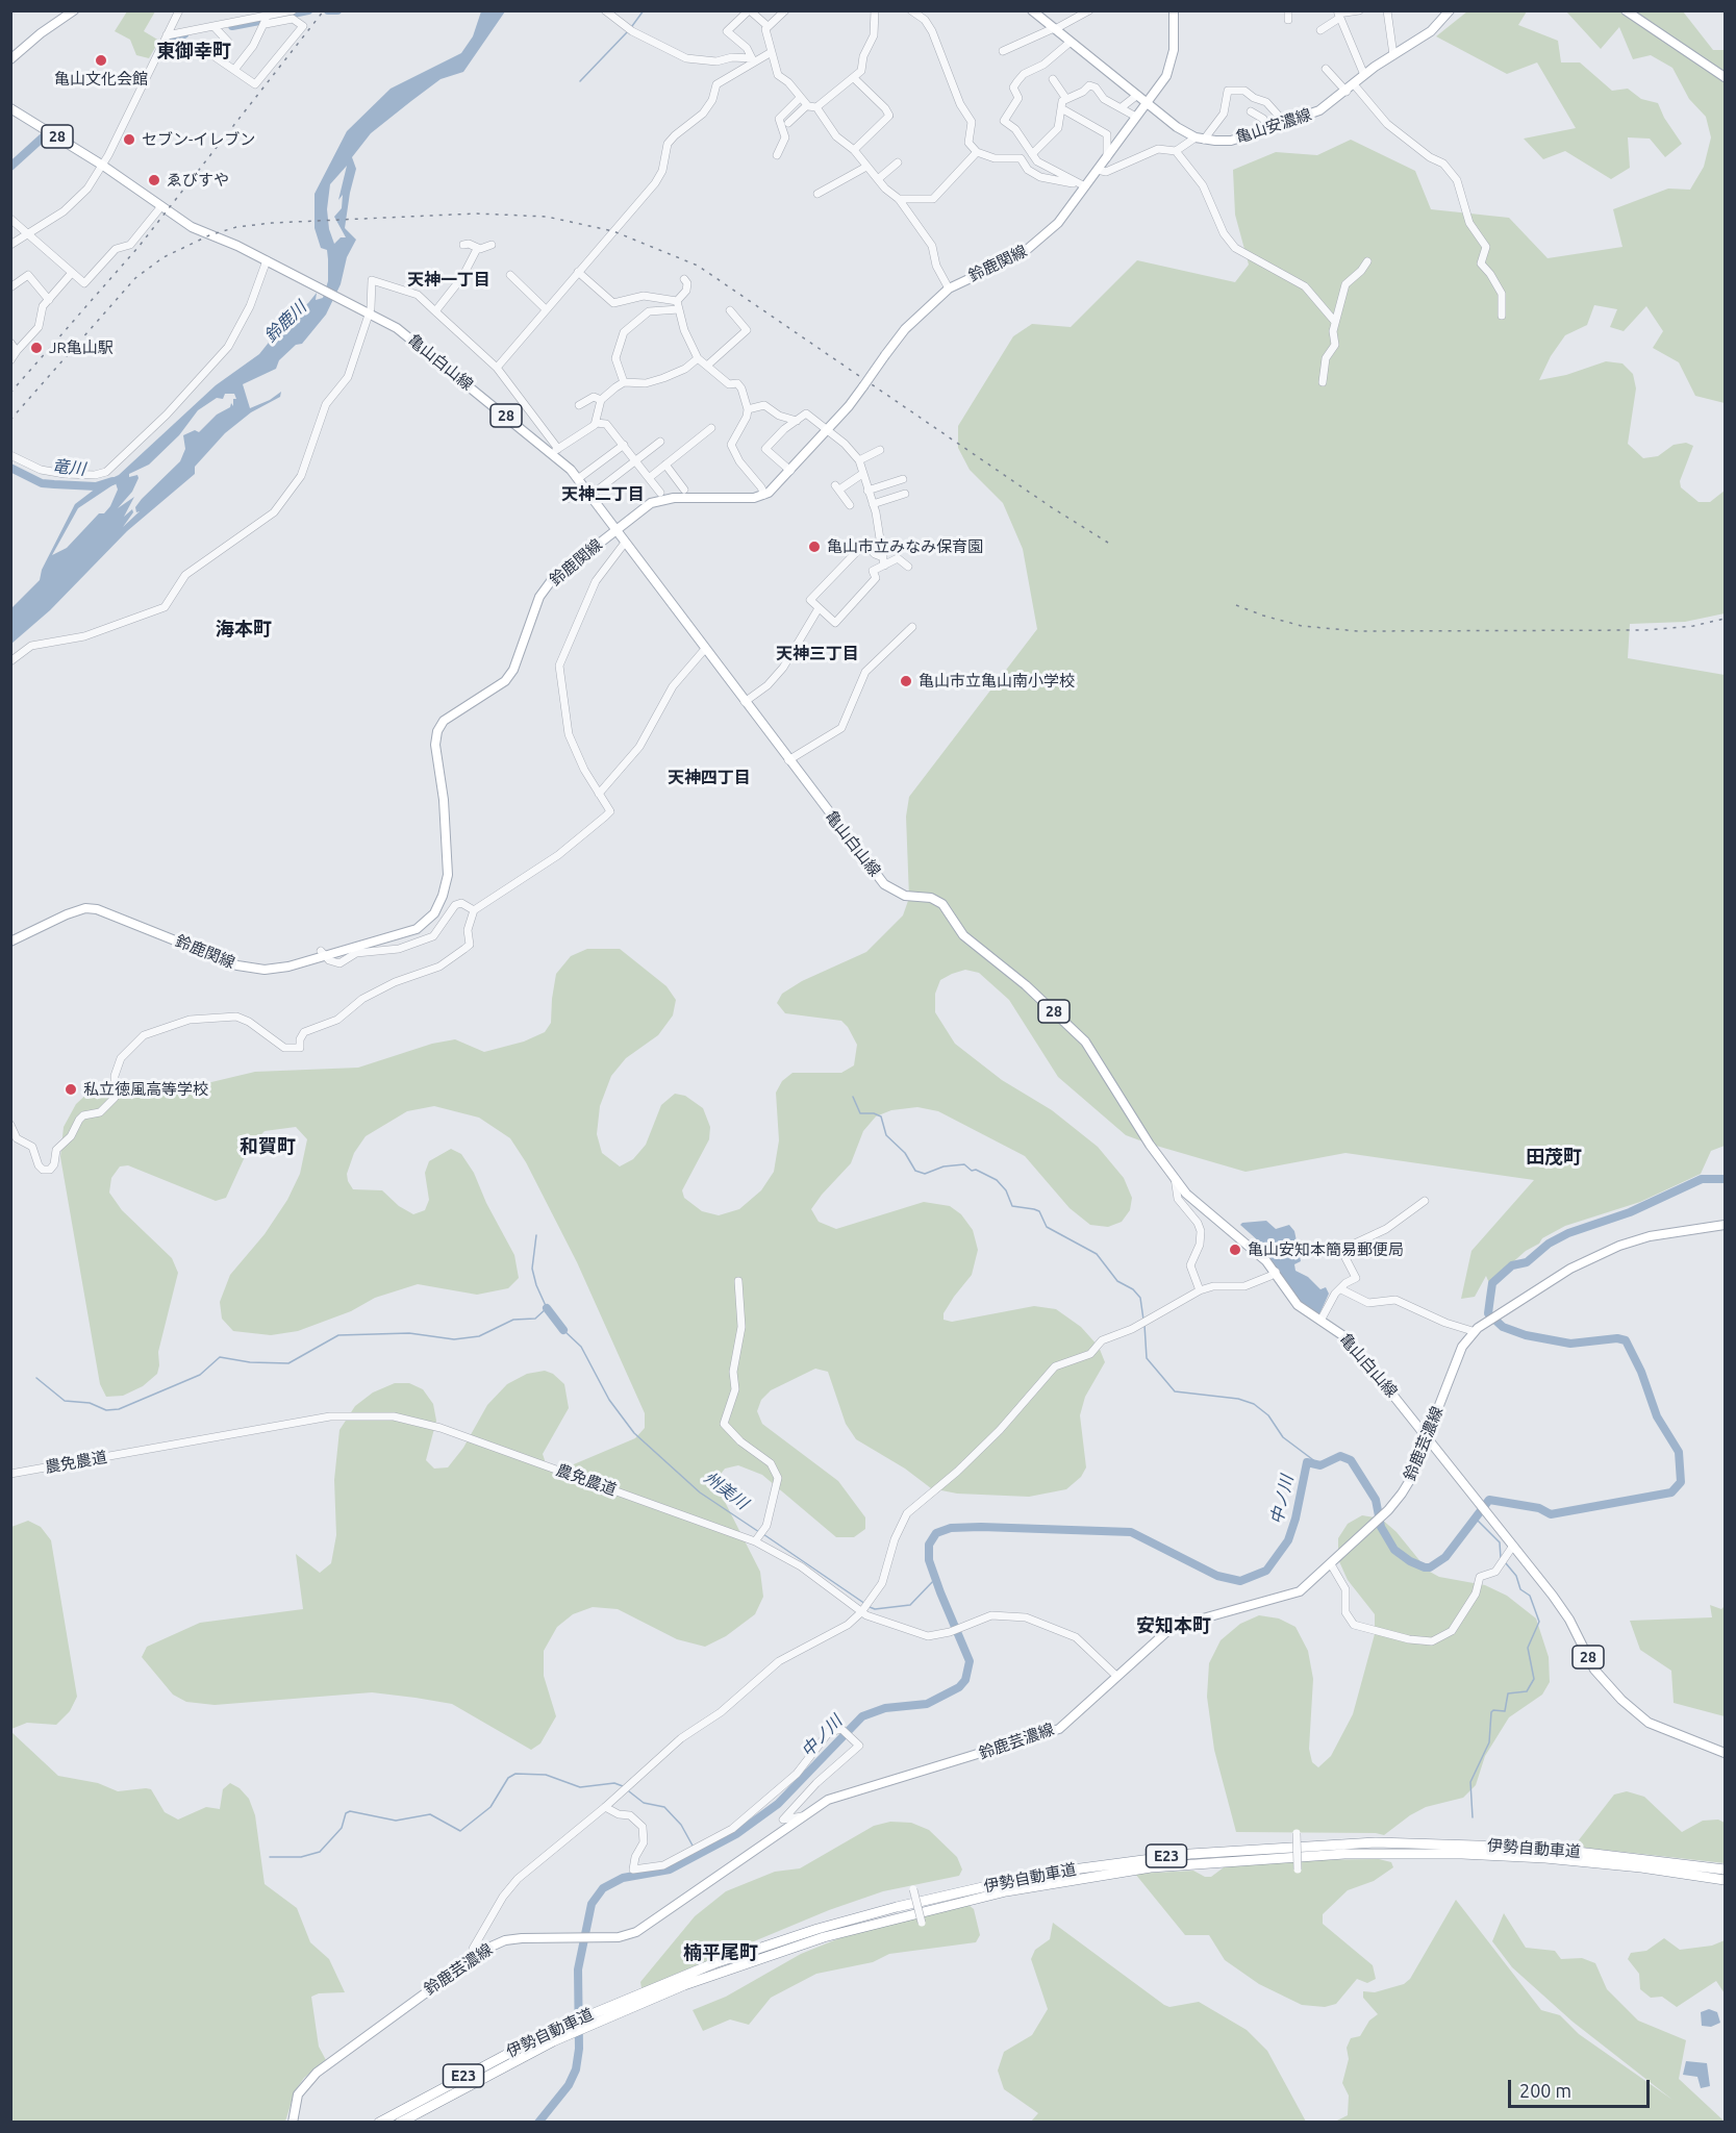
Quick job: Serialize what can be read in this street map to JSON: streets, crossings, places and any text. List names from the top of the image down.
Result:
{
  "streets": {
    "highway": ["伊勢自動車道", "E23"],
    "main road": [
      "亀山安濃線",
      "28",
      "鈴鹿関線",
      "亀山白山線",
      "鈴鹿芸濃線"
    ],
    "street": ["農免農道"]
  },
  "crossings": [
    ["鈴鹿関線", "亀山白山線"],
    ["亀山白山線", "鈴鹿芸濃線"],
    ["鈴鹿芸濃線", "農免農道"]
  ],
  "districts": [
    "東御幸町",
    "天神一丁目",
    "天神二丁目",
    "海本町",
    "天神三丁目",
    "天神四丁目",
    "和賀町",
    "田茂町",
    "安知本町",
    "楠平尾町"
  ],
  "water": [
    "鈴鹿川",
    "竜川",
    "州美川",
    "中ノ川"
  ],
  "places": [
    "亀山文化会館",
    "セブン-イレブン",
    "ゑびすや",
    "JR亀山駅",
    "亀山市立みなみ保育園",
    "亀山市立亀山南小学校",
    "私立徳風高等学校",
    "亀山安知本簡易郵便局"
  ],
  "scale_bar": "200 m"
}
